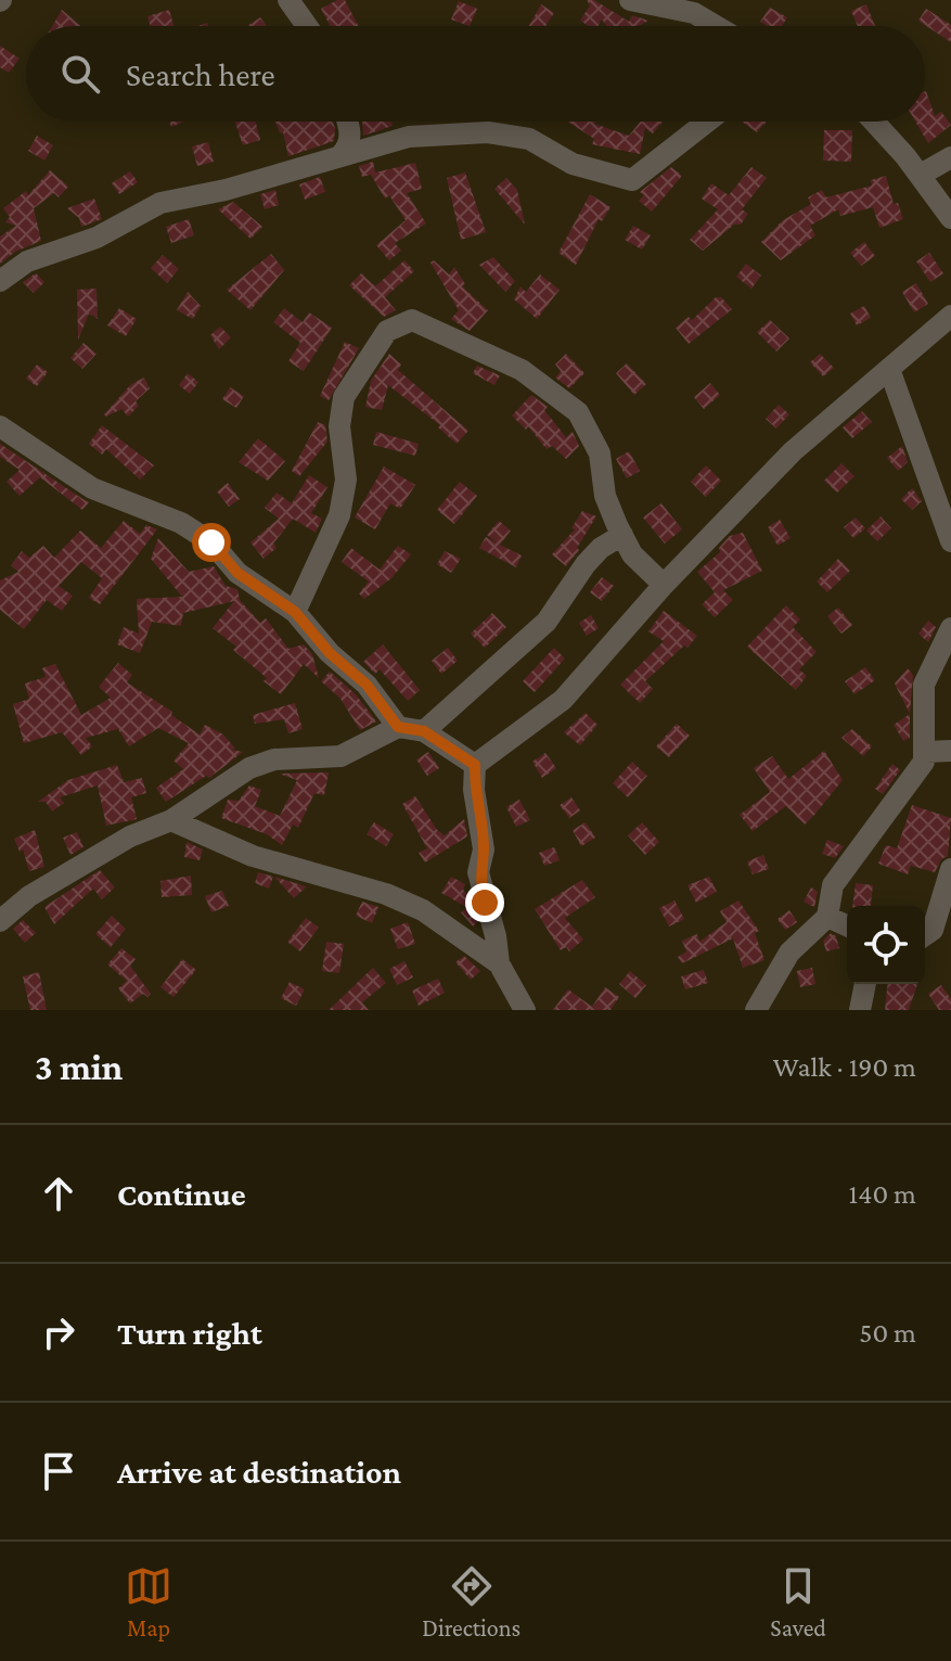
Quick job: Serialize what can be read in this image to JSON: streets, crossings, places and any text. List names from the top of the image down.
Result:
{
  "page": {
    "search": "Search here",
    "heading": ["3 min", "Walk · 190 m"],
    "list": [
      ["Continue", "140 m"],
      ["Turn right", "50 m"],
      "Arrive at destination"
    ],
    "nav": ["Map", "Directions", "Saved"]
  }
}
